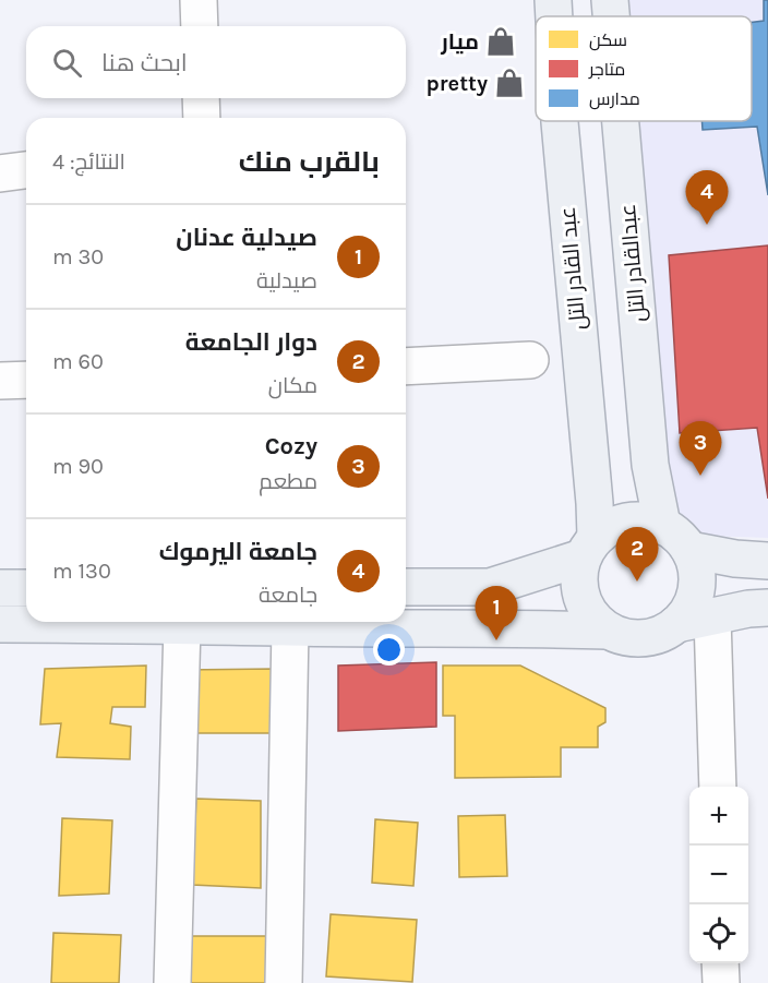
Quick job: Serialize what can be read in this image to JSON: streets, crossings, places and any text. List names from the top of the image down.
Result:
{
  "streets": {
    "main road": ["عبدالقادر التل", "عبد القادر التل"]
  },
  "crossings": [
    ["عبدالقادر التل", "عبد القادر التل"]
  ],
  "places": {
    "shop": ["ميار", "pretty"]
  },
  "legend": ["سكن", "متاجر", "مدارس"],
  "page": {
    "search": "ابحث هنا",
    "heading": ["بالقرب منك", "النتائج: 4"],
    "pins": [
      "4",
      "3",
      "2",
      "1"
    ],
    "list": [
      {
        "mark": "1",
        "name": "صيدلية عدنان",
        "note": "صيدلية",
        "value": "30 m"
      },
      {
        "mark": "2",
        "name": "دوار الجامعة",
        "note": "مكان",
        "value": "60 m"
      },
      {
        "mark": "3",
        "name": "Cozy",
        "note": "مطعم",
        "value": "90 m"
      },
      {
        "mark": "4",
        "name": "جامعة اليرموك",
        "note": "جامعة",
        "value": "130 m"
      }
    ],
    "map_buttons": ["+", "−"]
  }
}
